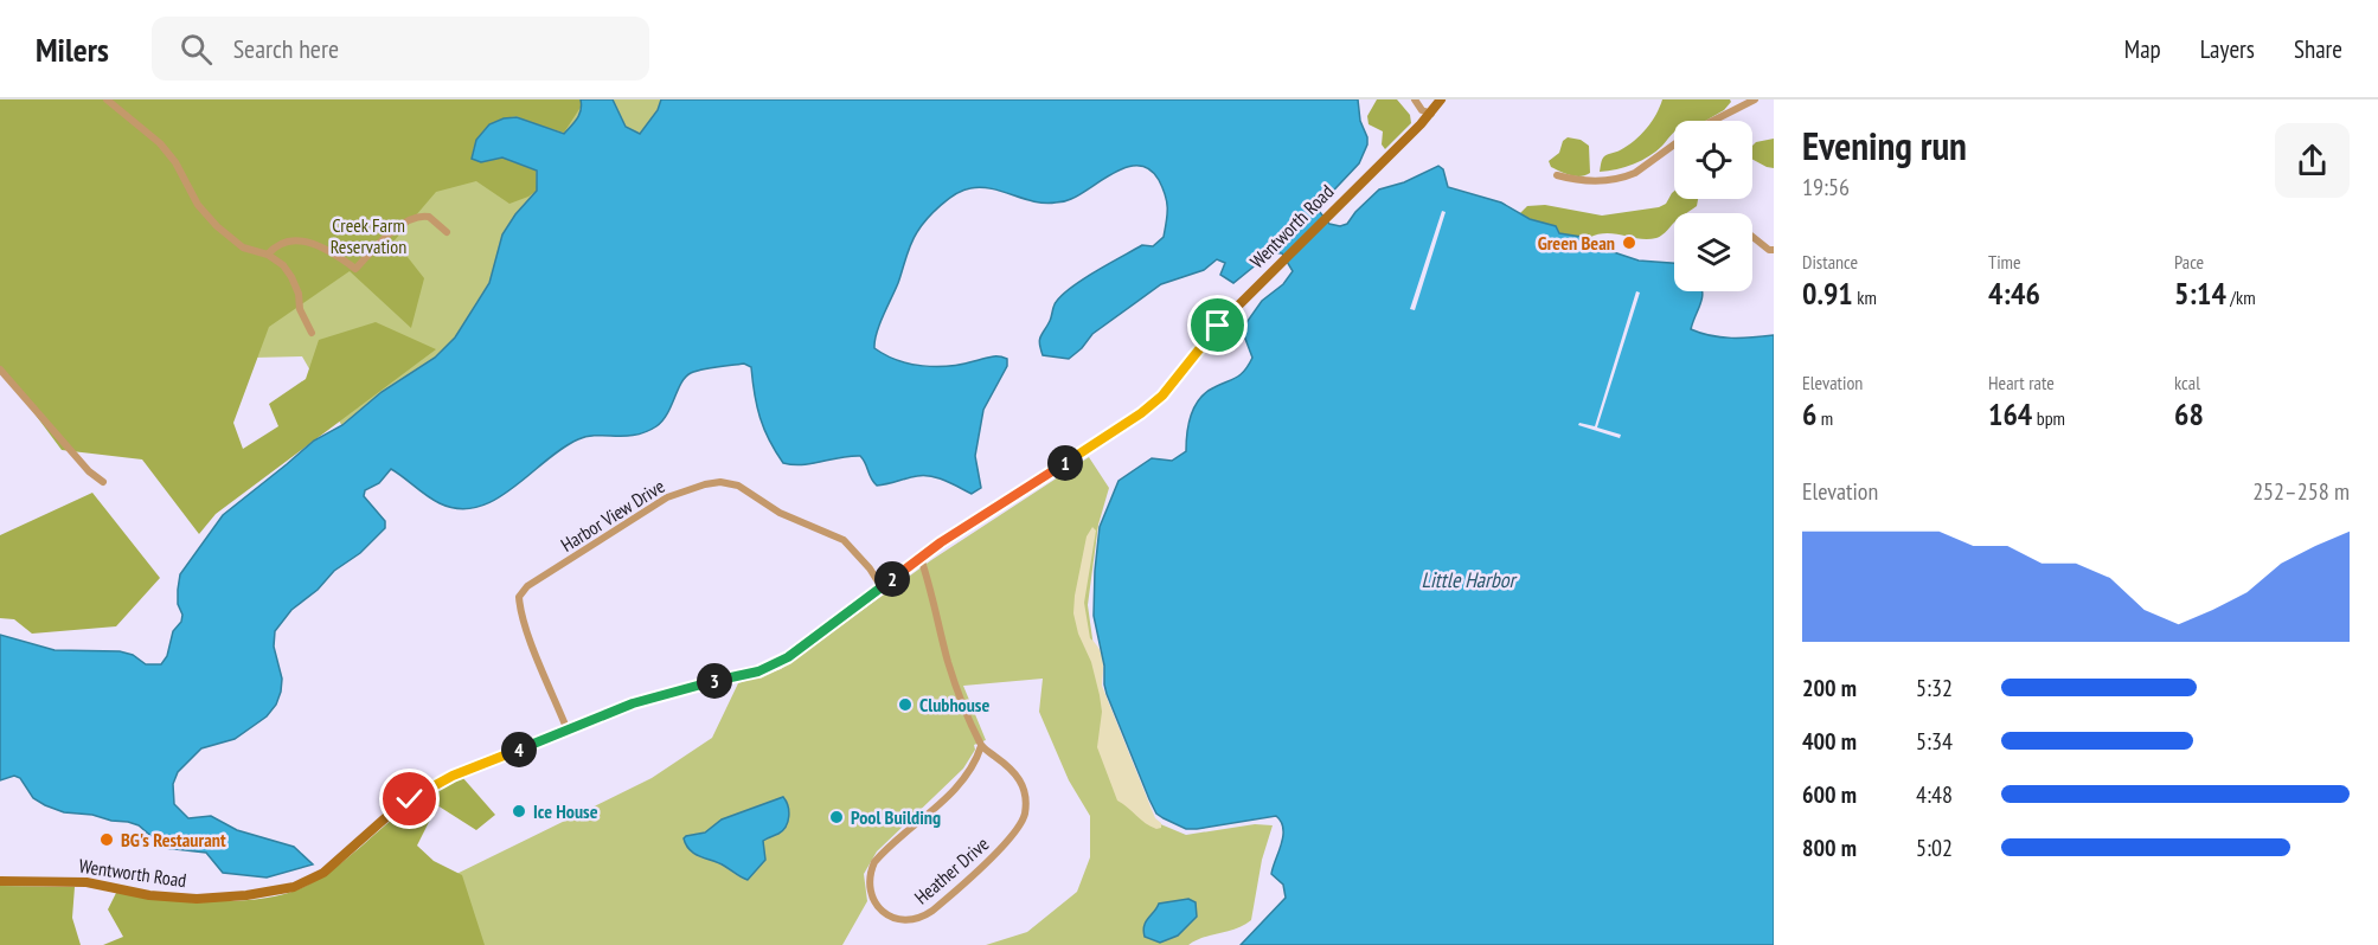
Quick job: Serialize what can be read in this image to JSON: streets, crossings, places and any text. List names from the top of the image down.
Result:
{
  "streets": {
    "main road": ["Wentworth Road"],
    "street": ["Harbor View Drive", "Heather Drive"]
  },
  "crossings": [
    ["Wentworth Road", "Harbor View Drive"]
  ],
  "water": ["Little Harbor"],
  "parks": ["Creek Farm Reservation"],
  "places": [
    "Green Bean",
    "Clubhouse",
    "Ice House",
    "Pool Building",
    "BG's Restaurant"
  ],
  "page": {
    "header": "Milers",
    "search": "Search here",
    "nav": ["Map", "Layers", "Share"],
    "heading": ["Evening run", "19:56"],
    "stats": [
      ["Distance", "0.91 km"],
      ["Time", "4:46"],
      ["Pace", "5:14 /km"],
      ["Elevation", "6 m"],
      ["Heart rate", "164 bpm"],
      ["kcal", "68"]
    ],
    "pins": [
      "1",
      "2",
      "3",
      "4"
    ],
    "chart": ["Elevation", "252–258 m"],
    "list": [
      {
        "name": "200 m",
        "note": "5:32"
      },
      {
        "name": "400 m",
        "note": "5:34"
      },
      {
        "name": "600 m",
        "note": "4:48"
      },
      {
        "name": "800 m",
        "note": "5:02"
      }
    ]
  }
}
